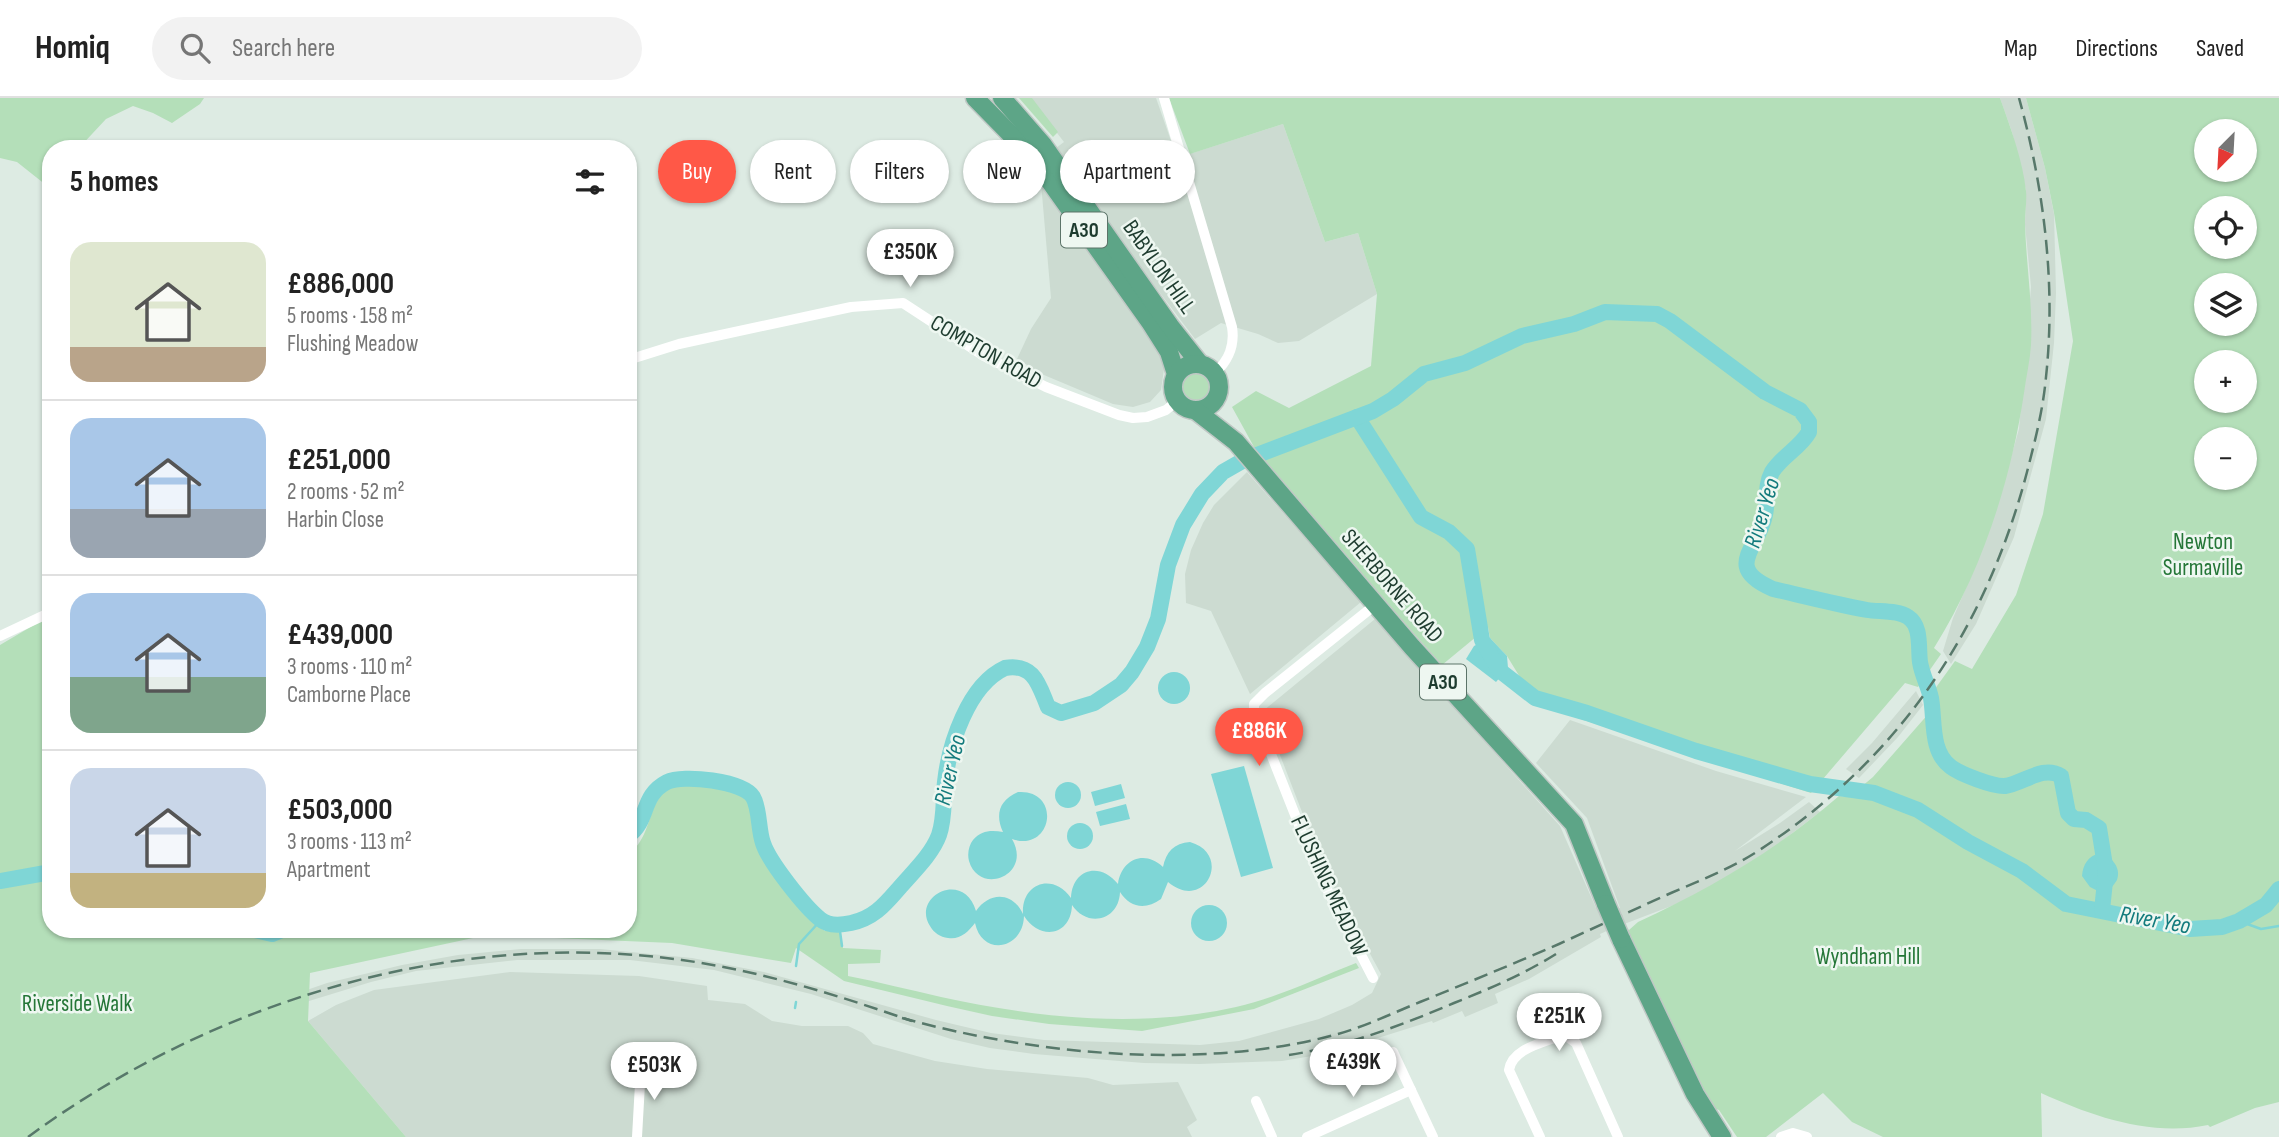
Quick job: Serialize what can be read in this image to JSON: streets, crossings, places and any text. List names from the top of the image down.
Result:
{
  "streets": {
    "main road": ["A30", "BABYLON HILL", "SHERBORNE ROAD"],
    "street": ["COMPTON ROAD", "FLUSHING MEADOW"]
  },
  "crossings": [
    ["A30", "BABYLON HILL"],
    ["A30", "COMPTON ROAD"],
    ["A30", "SHERBORNE ROAD"],
    ["BABYLON HILL", "COMPTON ROAD"],
    ["SHERBORNE ROAD", "FLUSHING MEADOW"]
  ],
  "water": ["River Yeo"],
  "parks": ["Newton Surmaville", "Wyndham Hill", "Riverside Walk"],
  "north": "bottom left",
  "page": {
    "header": "Homiq",
    "search": "Search here",
    "nav": ["Map", "Directions", "Saved"],
    "map_buttons": ["+", "−"],
    "chip": [
      "Buy",
      "Rent",
      "Filters",
      "New",
      "Apartment"
    ],
    "heading": "5 homes",
    "list": [
      {
        "name": "£886,000",
        "note": "5 rooms · 158 m² · Flushing Meadow"
      },
      {
        "name": "£251,000",
        "note": "2 rooms · 52 m² · Harbin Close"
      },
      {
        "name": "£439,000",
        "note": "3 rooms · 110 m² · Camborne Place"
      },
      {
        "name": "£503,000",
        "note": "3 rooms · 113 m² · Apartment"
      }
    ],
    "price": [
      "£350K",
      "£886K",
      "£251K",
      "£439K",
      "£503K"
    ]
  }
}
